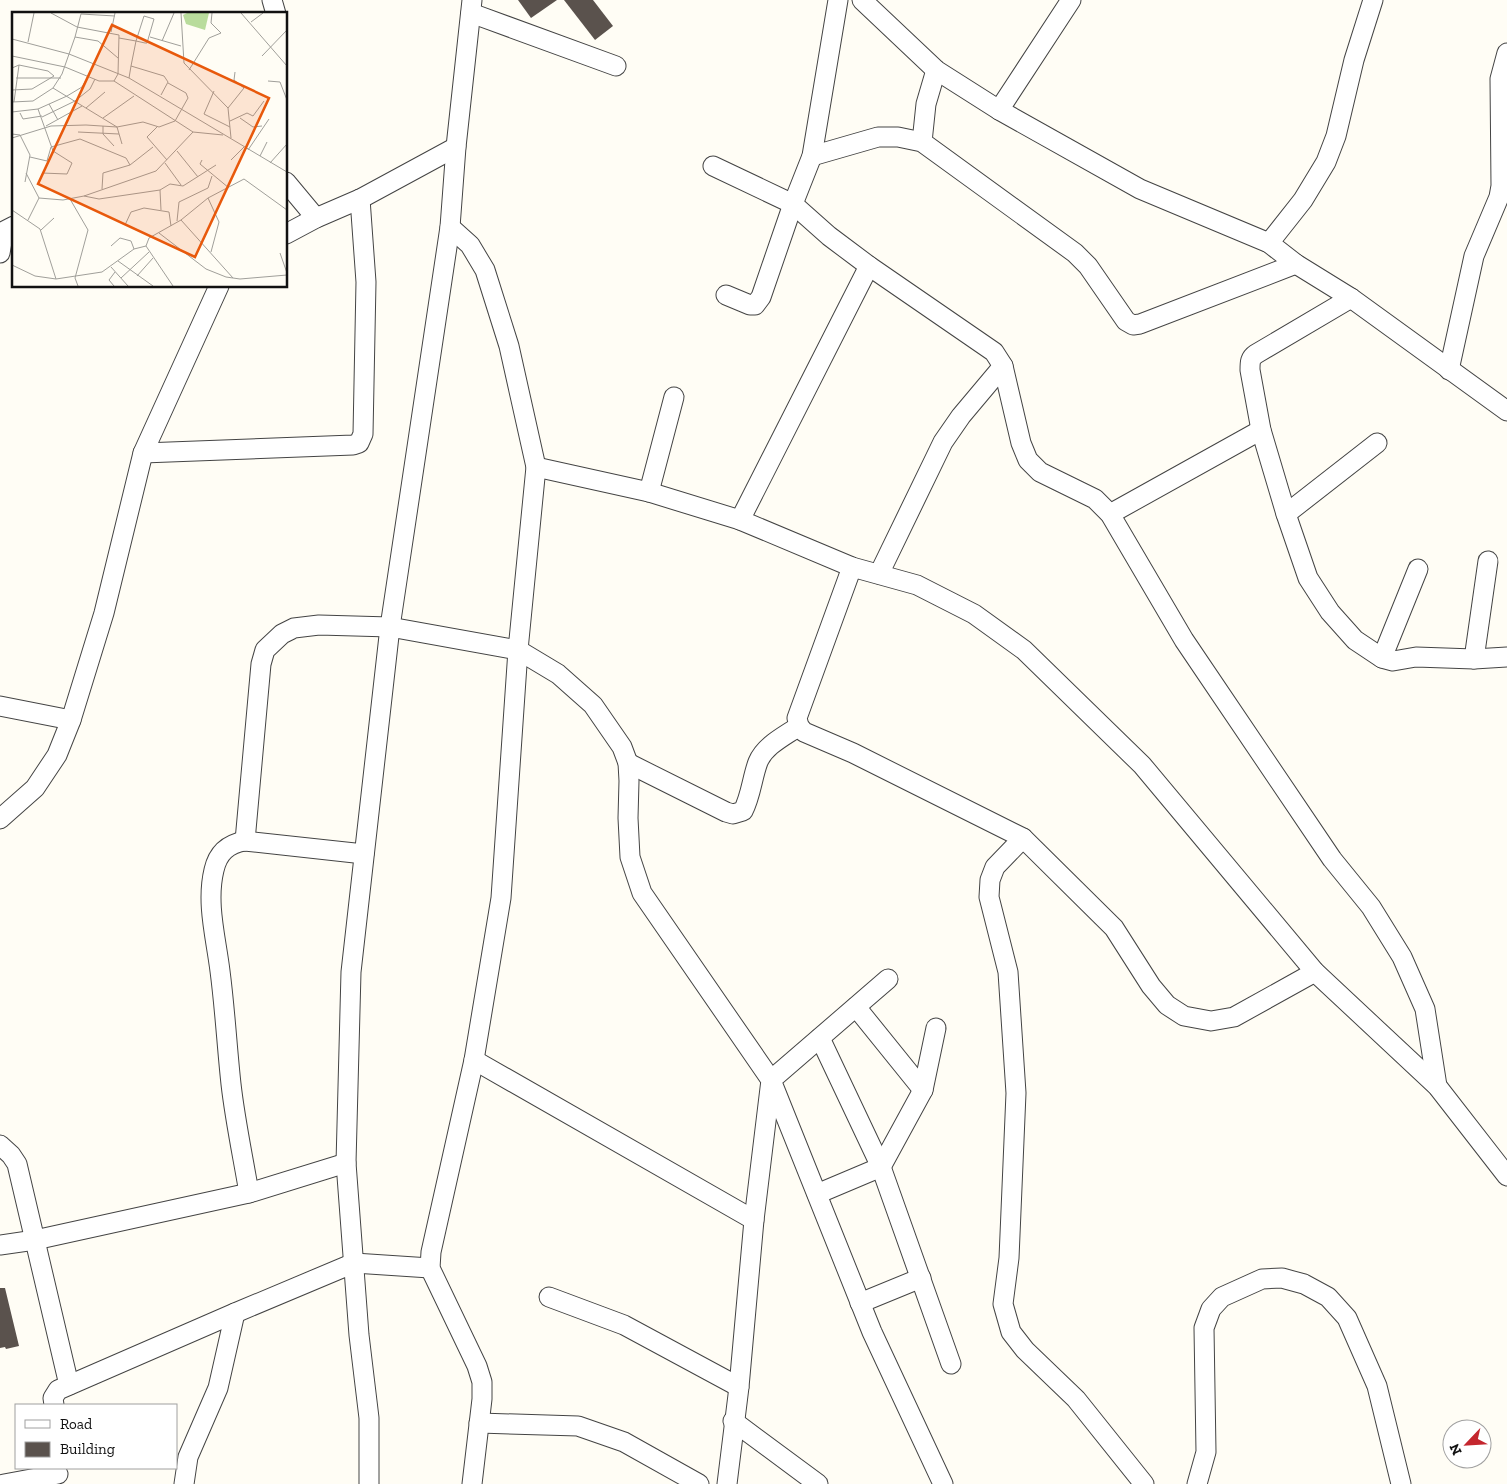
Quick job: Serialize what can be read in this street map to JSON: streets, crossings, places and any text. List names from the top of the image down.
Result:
{
  "legend": ["Road", "Building"],
  "north": "bottom left"
}
